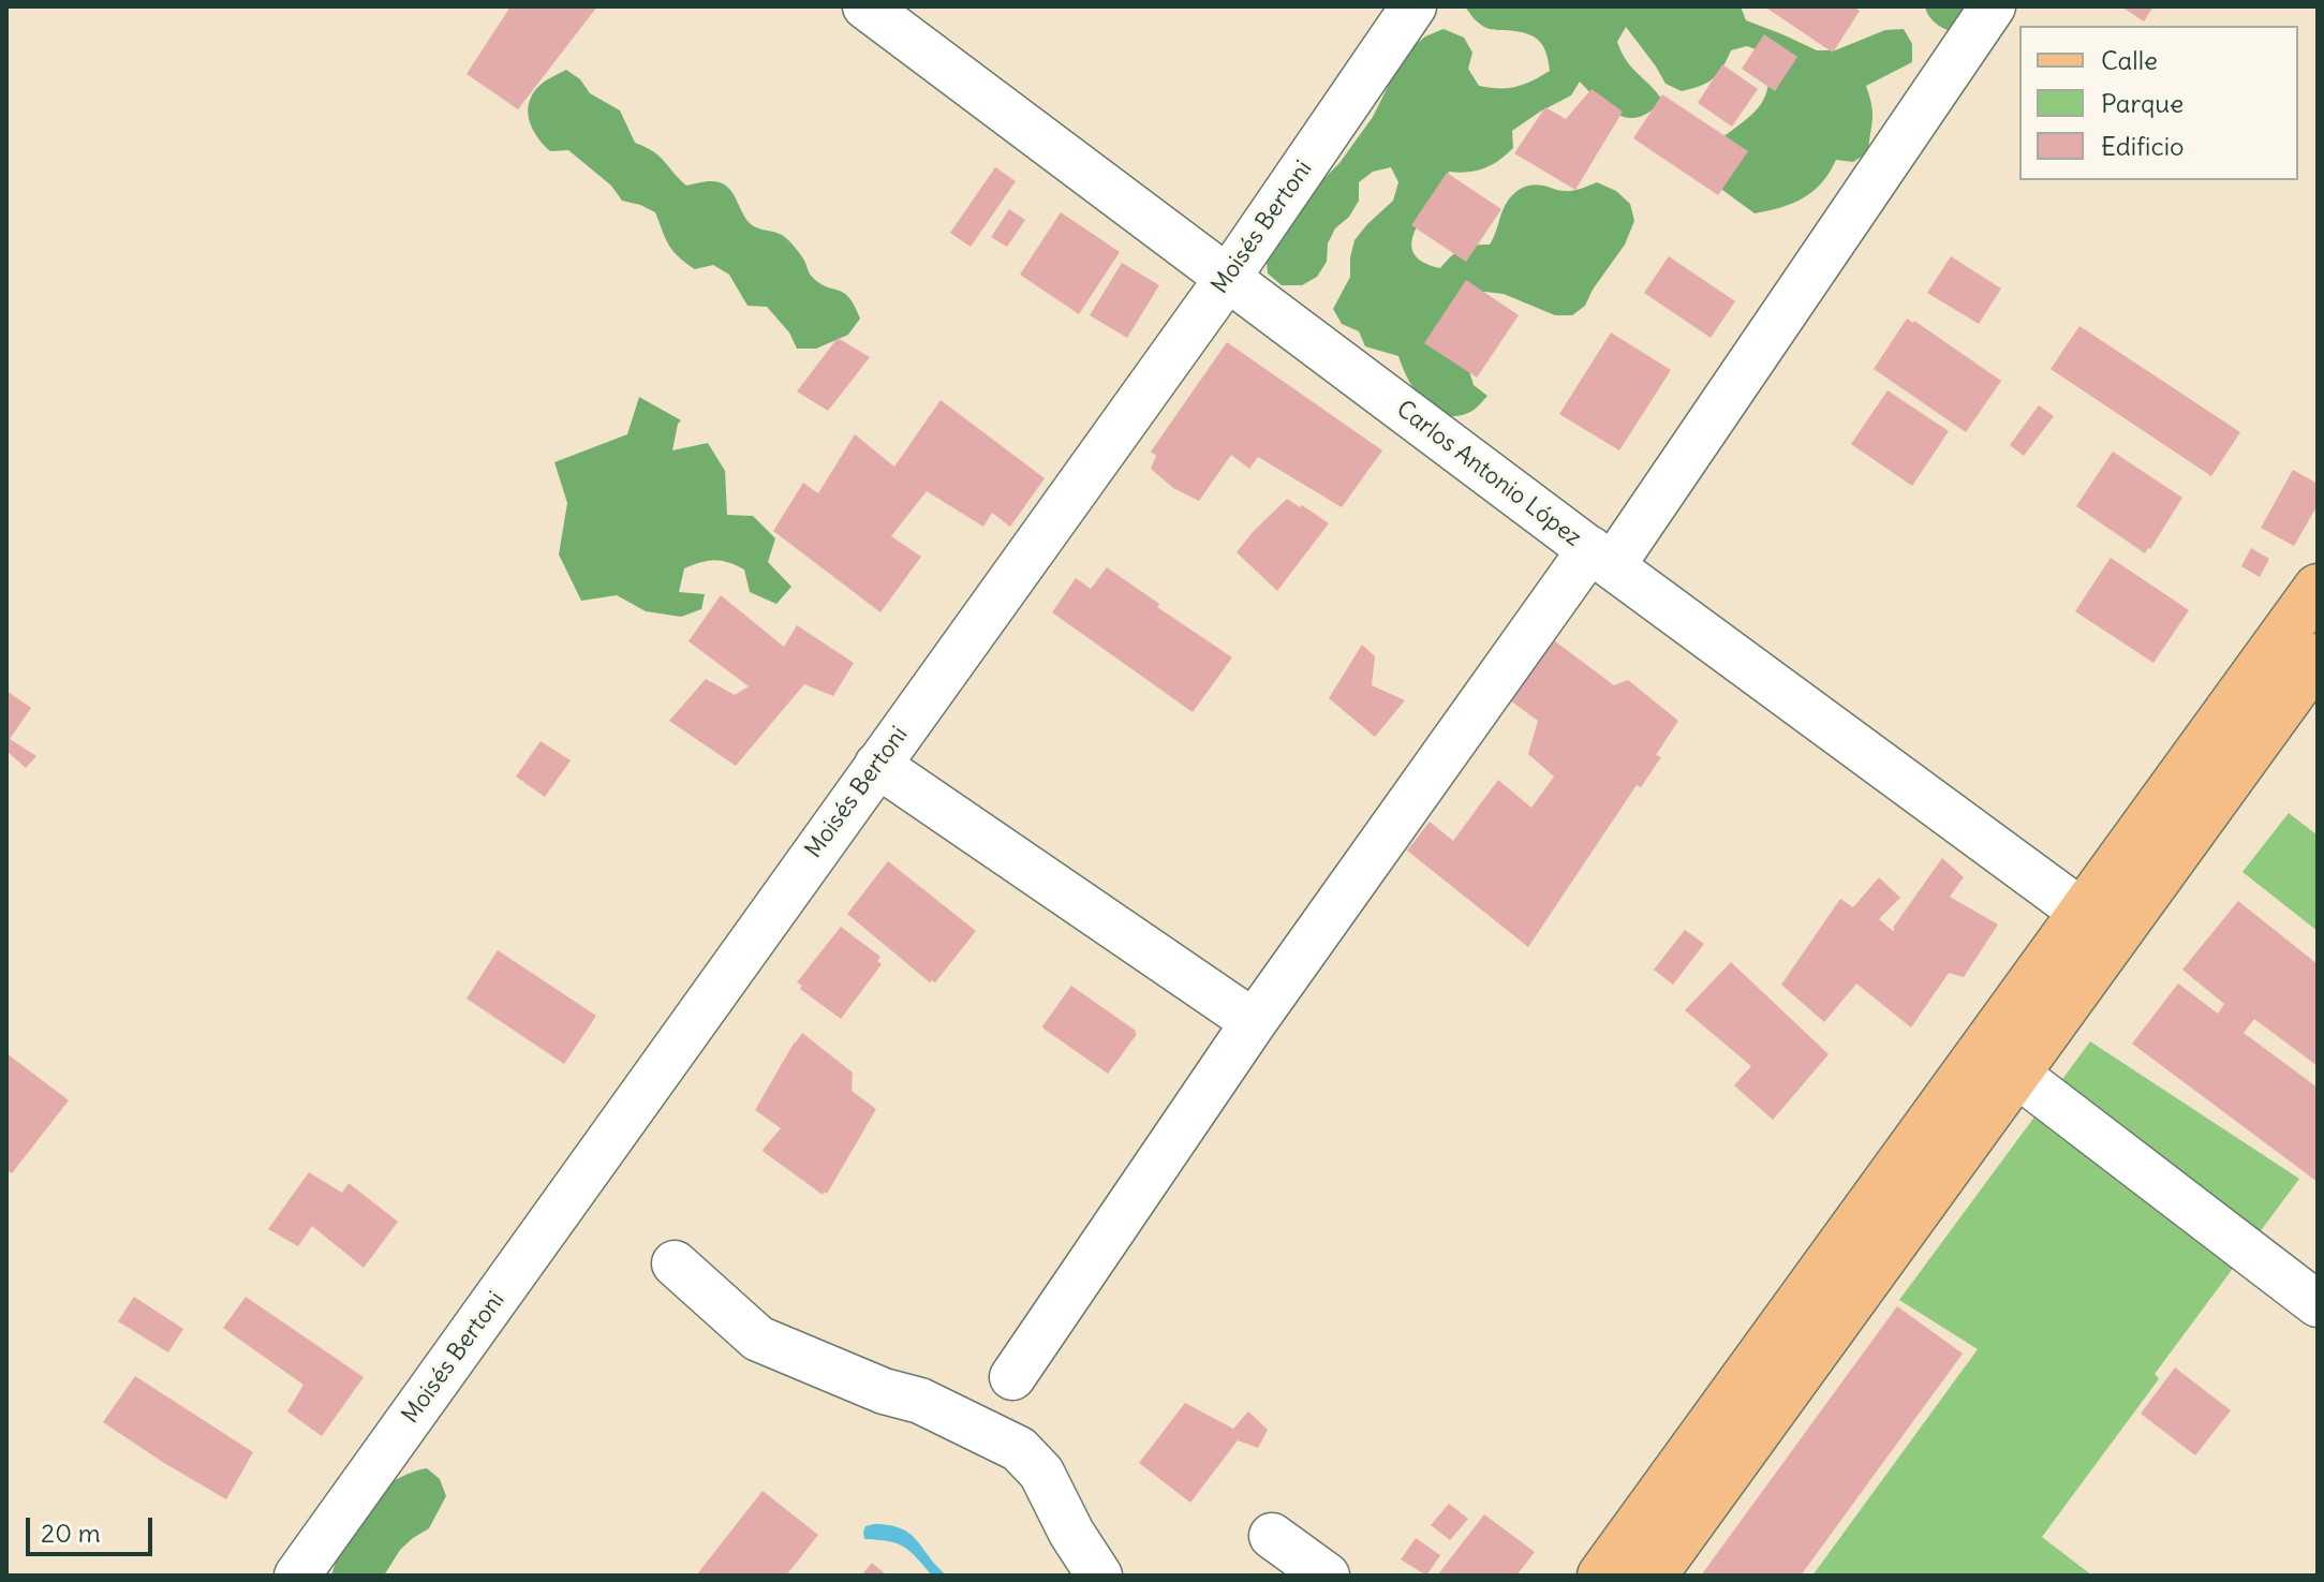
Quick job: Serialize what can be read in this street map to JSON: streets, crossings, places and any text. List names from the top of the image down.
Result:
{
  "streets": {
    "street": ["Moisés Bertoni", "Carlos Antonio López"]
  },
  "crossings": [
    ["Moisés Bertoni", "Carlos Antonio López"]
  ],
  "legend": ["Calle", "Parque", "Edificio"],
  "scale_bar": "20 m"
}
